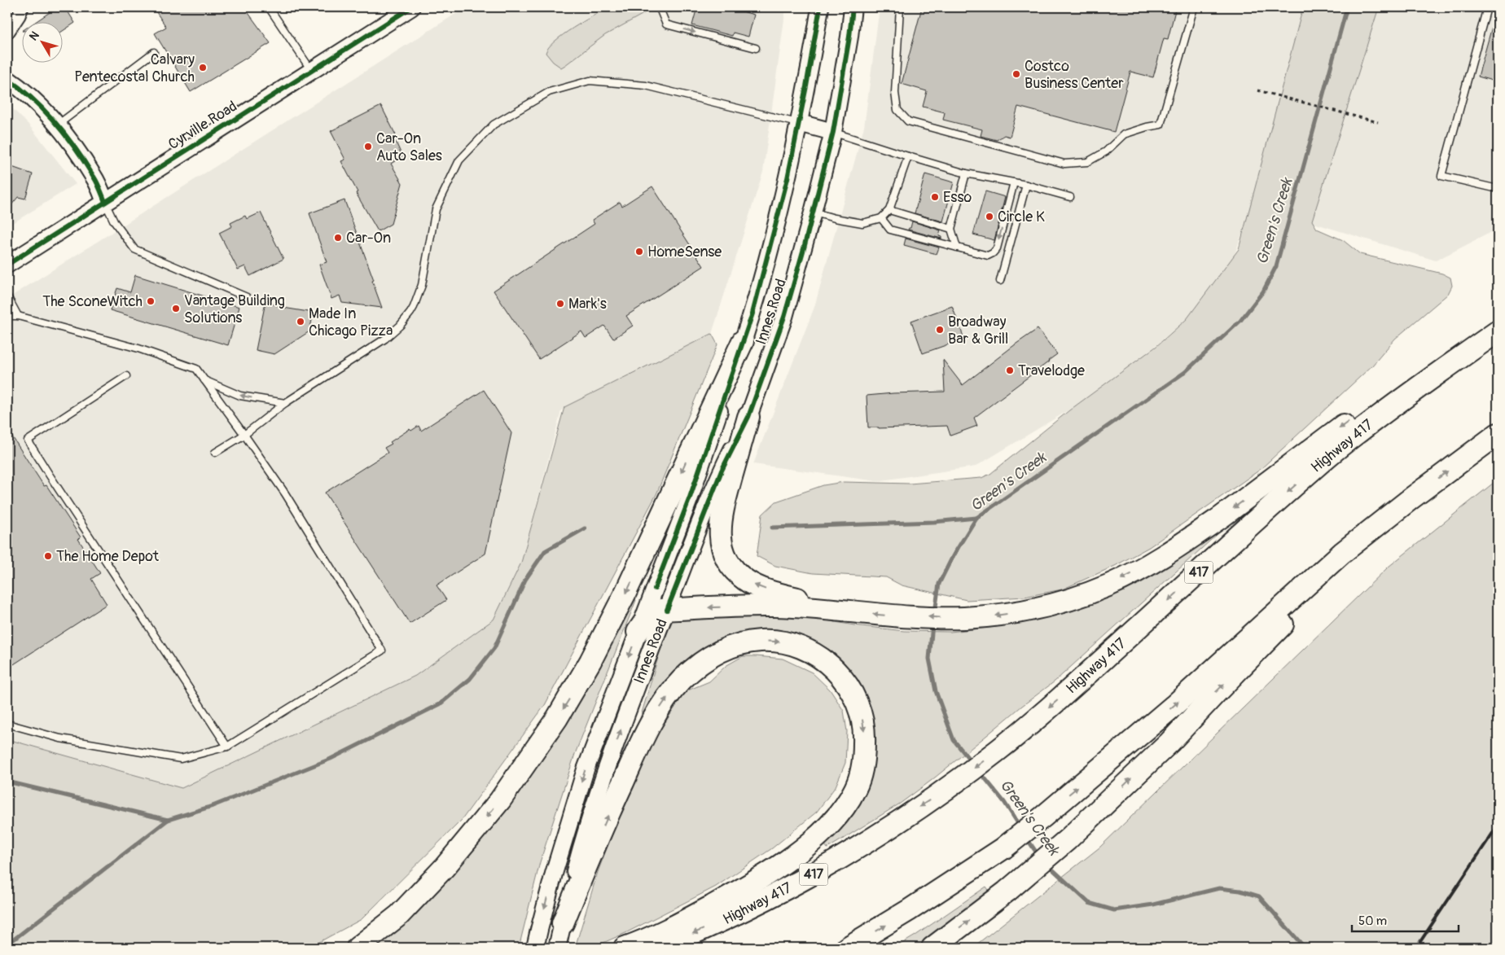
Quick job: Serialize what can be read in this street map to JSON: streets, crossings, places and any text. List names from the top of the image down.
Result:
{
  "streets": {
    "highway": ["Highway 417", "417"],
    "main road": ["Cyrville Road", "Innes Road"]
  },
  "water": ["Green's Creek"],
  "places": [
    "Calvary Pentecostal Church",
    "Costco Business Center",
    "Car-On Auto Sales",
    "Esso",
    "Circle K",
    "Car-On",
    "HomeSense",
    "The SconeWitch",
    "Mark's",
    "Vantage Building Solutions",
    "Made In Chicago Pizza",
    "Broadway Bar & Grill",
    "Travelodge",
    "The Home Depot"
  ],
  "scale_bar": "50 m",
  "north": "top left"
}
